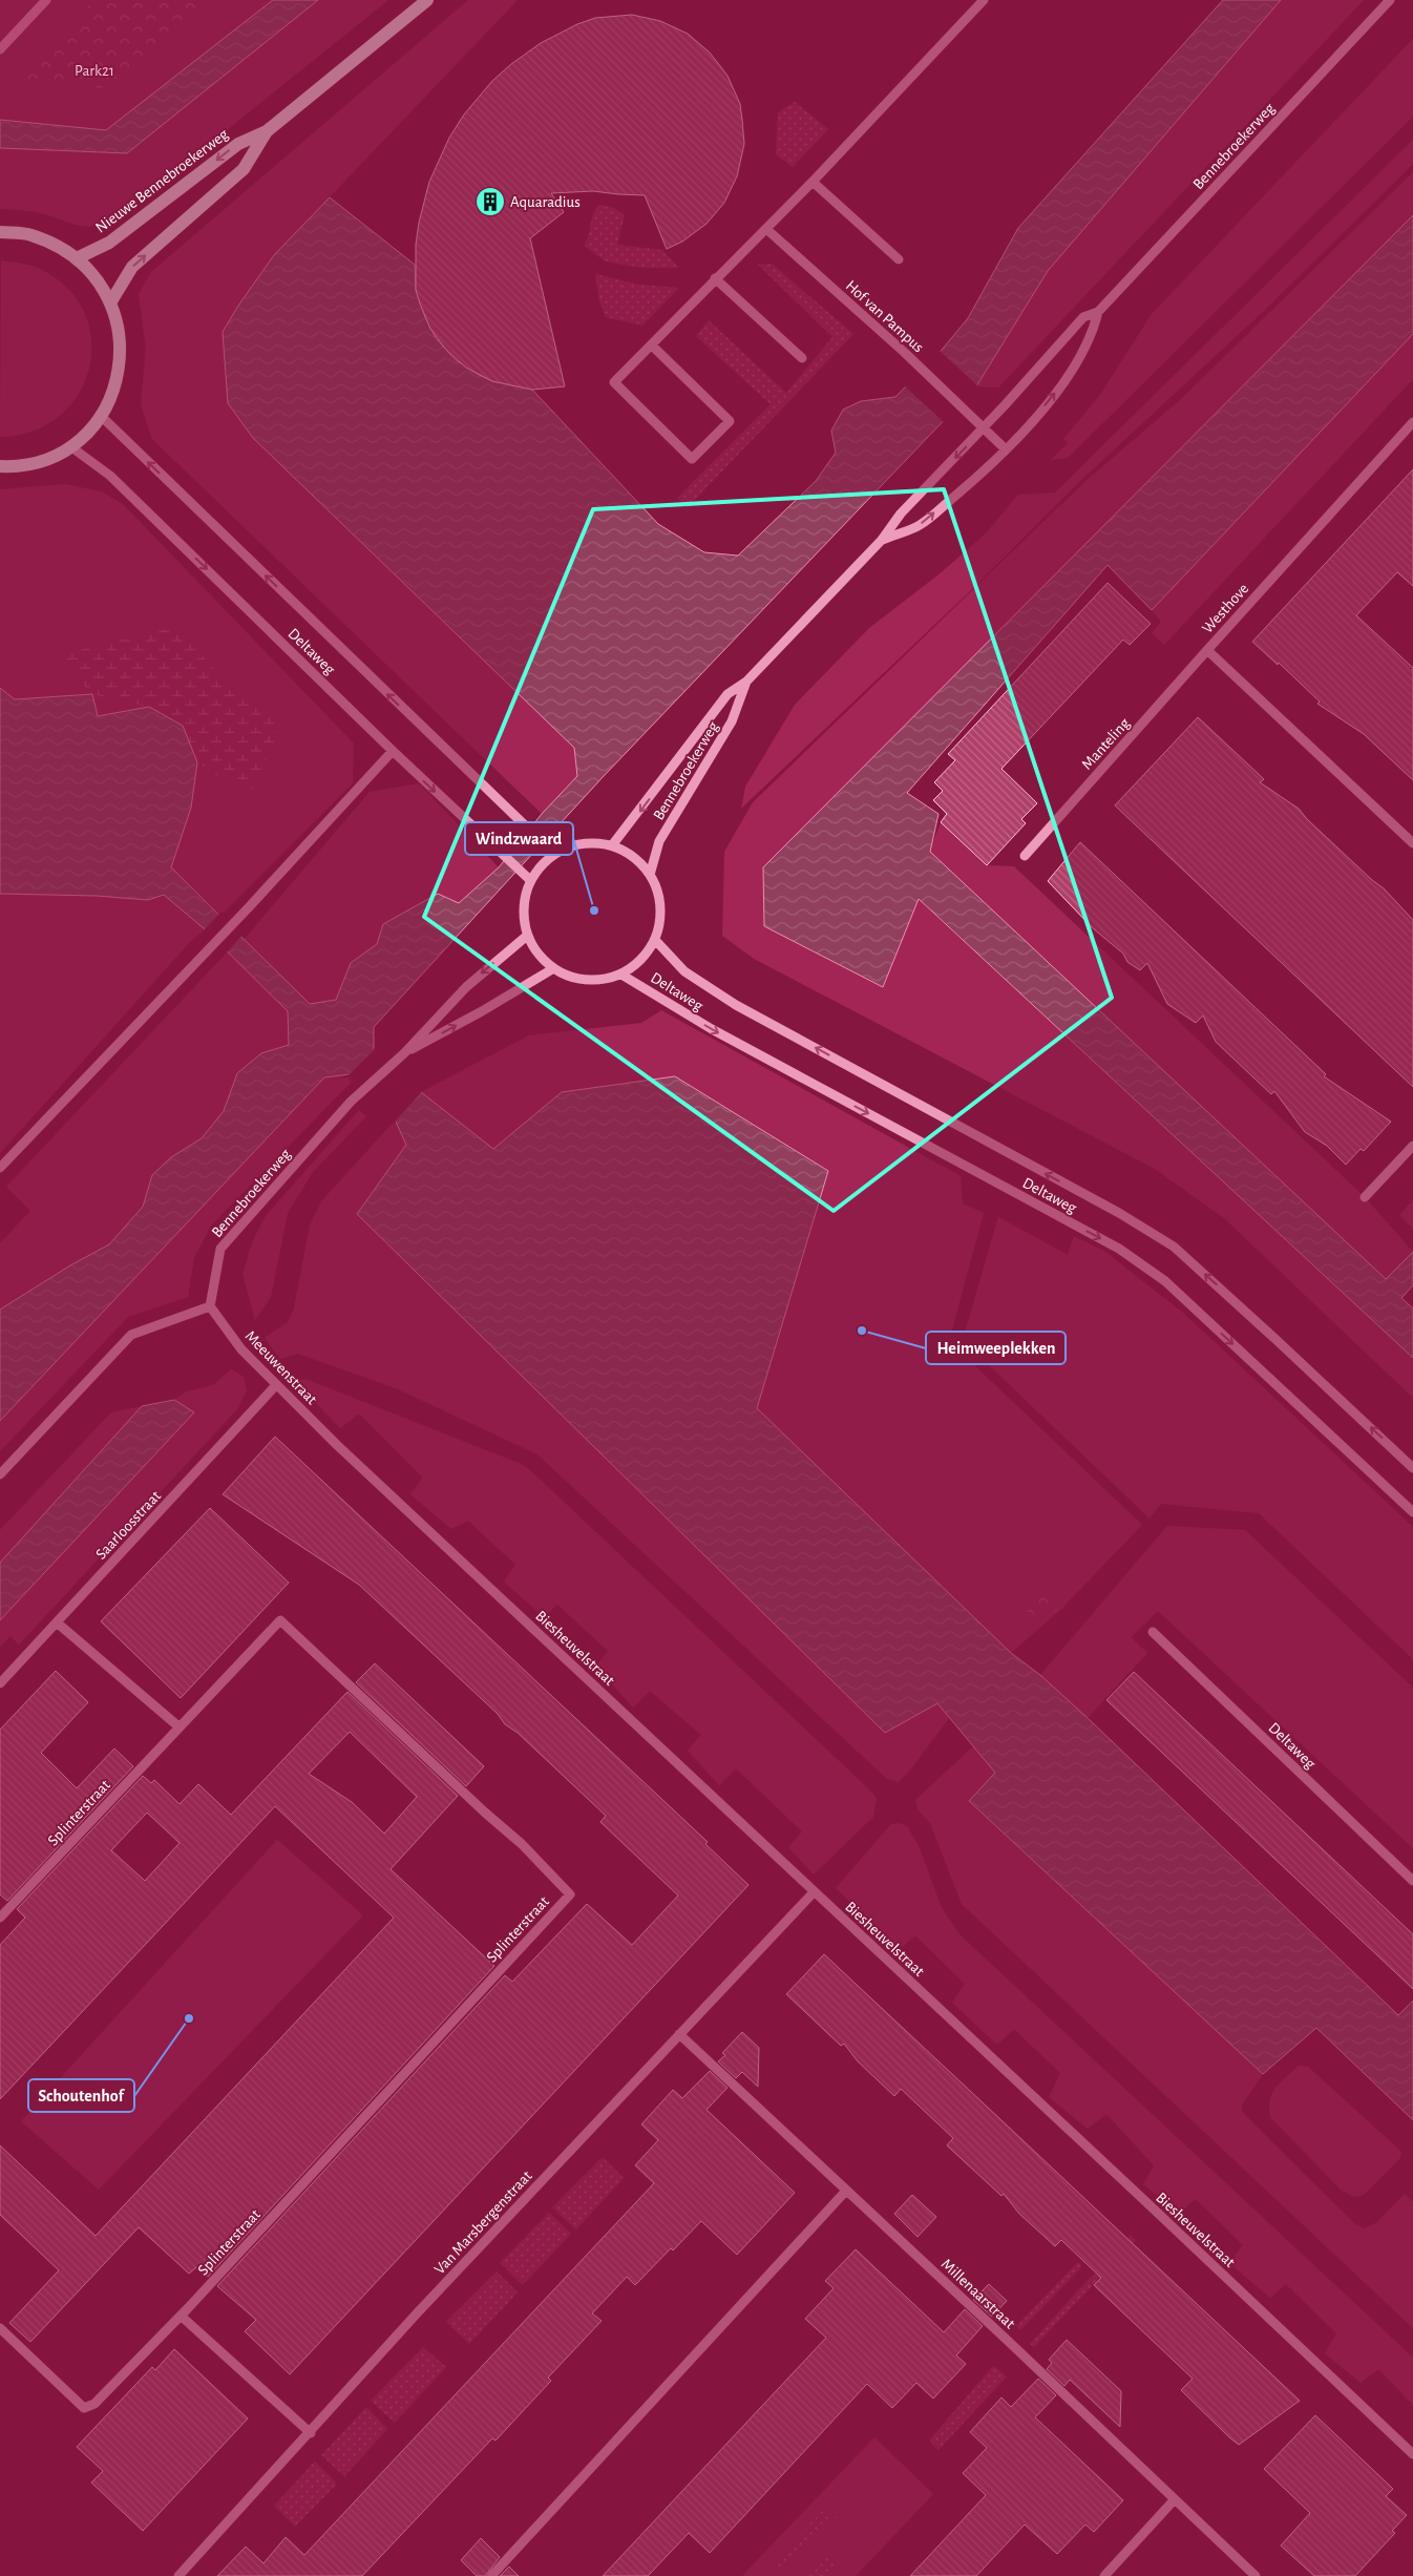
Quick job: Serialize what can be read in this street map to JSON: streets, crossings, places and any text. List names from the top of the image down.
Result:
{
  "streets": {
    "main road": ["Nieuwe Bennebroekerweg"],
    "street": [
      "Bennebroekerweg",
      "Hof van Pampus",
      "Westhove",
      "Deltaweg",
      "Manteling",
      "Meeuwenstraat",
      "Saarloosstraat",
      "Biesheuvelstraat",
      "Splinterstraat",
      "Van Marsbergenstraat",
      "Millenaarstraat"
    ]
  },
  "crossings": [
    ["Bennebroekerweg", "Hof van Pampus"],
    ["Bennebroekerweg", "Deltaweg"],
    ["Bennebroekerweg", "Meeuwenstraat"],
    ["Westhove", "Manteling"],
    ["Meeuwenstraat", "Saarloosstraat"],
    ["Meeuwenstraat", "Biesheuvelstraat"],
    ["Biesheuvelstraat", "Van Marsbergenstraat"],
    ["Van Marsbergenstraat", "Millenaarstraat"]
  ],
  "parks": ["Park21"],
  "places": {
    "building": ["Aquaradius"],
    "other": ["Windzwaard", "Heimweeplekken", "Schoutenhof"]
  }
}
